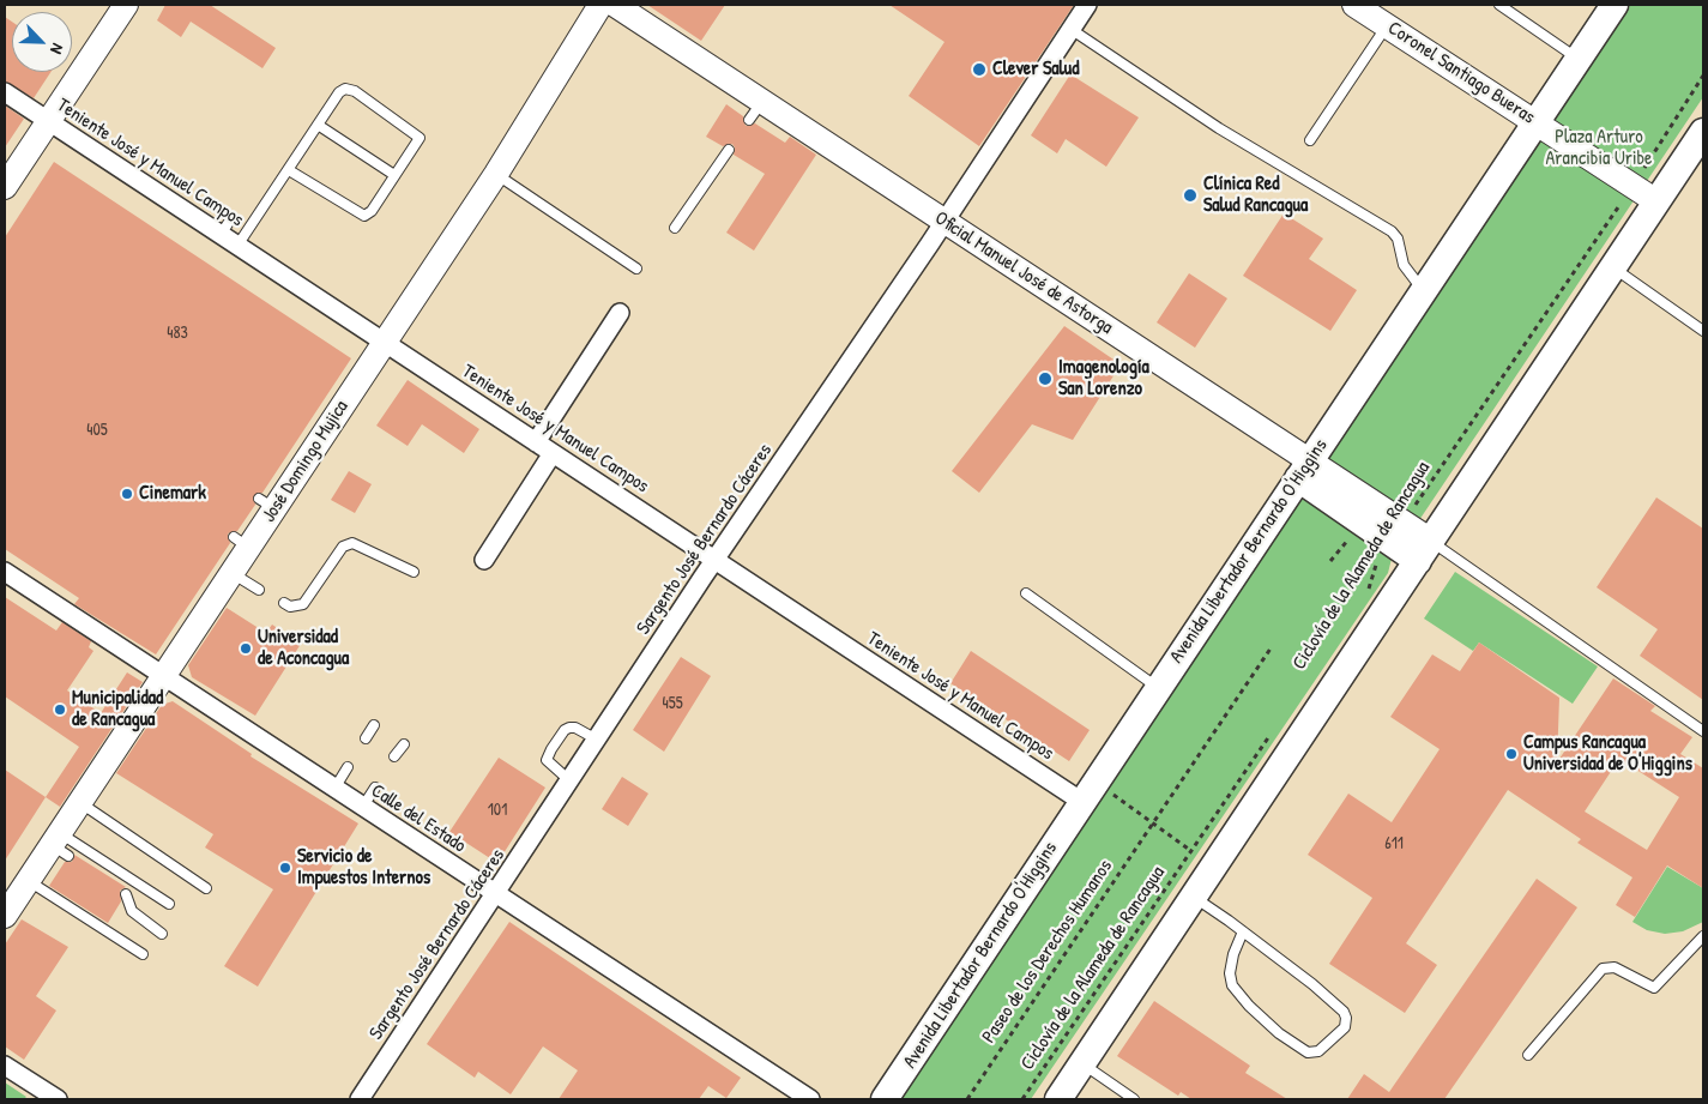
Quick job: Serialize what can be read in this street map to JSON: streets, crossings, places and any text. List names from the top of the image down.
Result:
{
  "streets": {
    "main road": ["Avenida Libertador Bernardo O'Higgins"],
    "street": [
      "Coronel Santiago Bueras",
      "Teniente José y Manuel Campos",
      "Oficial Manuel José de Astorga",
      "José Domingo Mujica",
      "Sargento José Bernardo Cáceres",
      "Calle del Estado"
    ],
    "path": ["Ciclovía de la Alameda de Rancagua", "Paseo de los Derechos Humanos"]
  },
  "crossings": [
    ["Coronel Santiago Bueras", "Avenida Libertador Bernardo O'Higgins"],
    ["Coronel Santiago Bueras", "Ciclovía de la Alameda de Rancagua"],
    ["Teniente José y Manuel Campos", "José Domingo Mujica"],
    ["Teniente José y Manuel Campos", "Sargento José Bernardo Cáceres"],
    ["Teniente José y Manuel Campos", "Avenida Libertador Bernardo O'Higgins"],
    ["Oficial Manuel José de Astorga", "Sargento José Bernardo Cáceres"],
    ["Oficial Manuel José de Astorga", "Avenida Libertador Bernardo O'Higgins"],
    ["José Domingo Mujica", "Calle del Estado"],
    ["Sargento José Bernardo Cáceres", "Calle del Estado"]
  ],
  "parks": ["Plaza Arturo Arancibia Uribe"],
  "places": [
    "Clever Salud",
    "Clínica Red Salud Rancagua",
    "Imagenología San Lorenzo",
    "Cinemark",
    "Universidad de Aconcagua",
    "Municipalidad de Rancagua",
    "Campus Rancagua Universidad de O'Higgins",
    "Servicio de Impuestos Internos"
  ],
  "house_numbers": [
    "483",
    "405",
    "455",
    "101",
    "611"
  ],
  "north": "bottom right"
}
